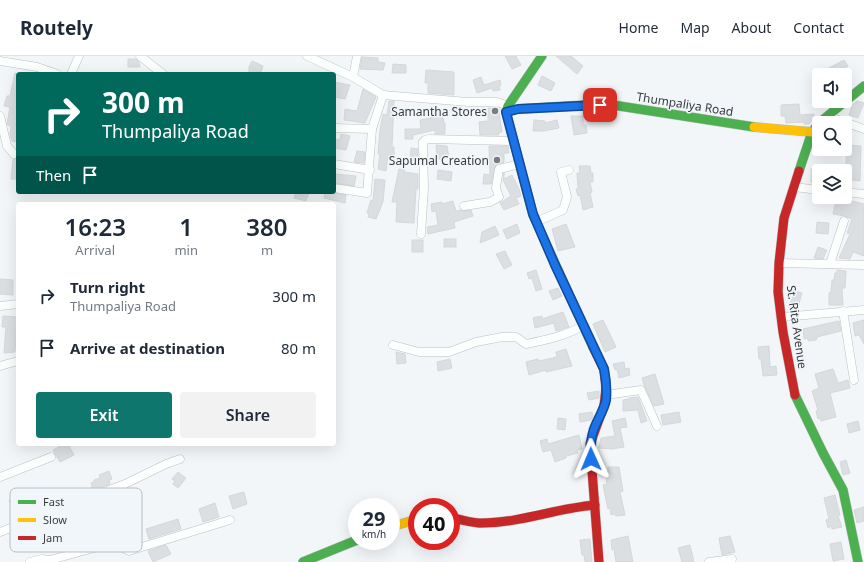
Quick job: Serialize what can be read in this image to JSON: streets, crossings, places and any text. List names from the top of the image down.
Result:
{
  "streets": {
    "street": ["Thumpaliya Road", "St. Rita Avenue"]
  },
  "crossings": [
    ["Thumpaliya Road", "St. Rita Avenue"]
  ],
  "places": ["Samantha Stores", "Sapumal Creation"],
  "legend": ["Fast", "Slow", "Jam"],
  "page": {
    "header": "Routely",
    "nav": [
      "Home",
      "Map",
      "About",
      "Contact"
    ],
    "turn": ["300 m", "Thumpaliya Road"],
    "then": "Then",
    "eta": [
      "16:23",
      "Arrival",
      "1",
      "min",
      "380",
      "m"
    ],
    "list": [
      {
        "name": "Turn right",
        "note": "Thumpaliya Road",
        "value": "300 m"
      },
      {
        "name": "Arrive at destination",
        "value": "80 m"
      }
    ],
    "buttons": ["Exit", "Share"],
    "speed": "29 km/h",
    "limit": "40"
  }
}
